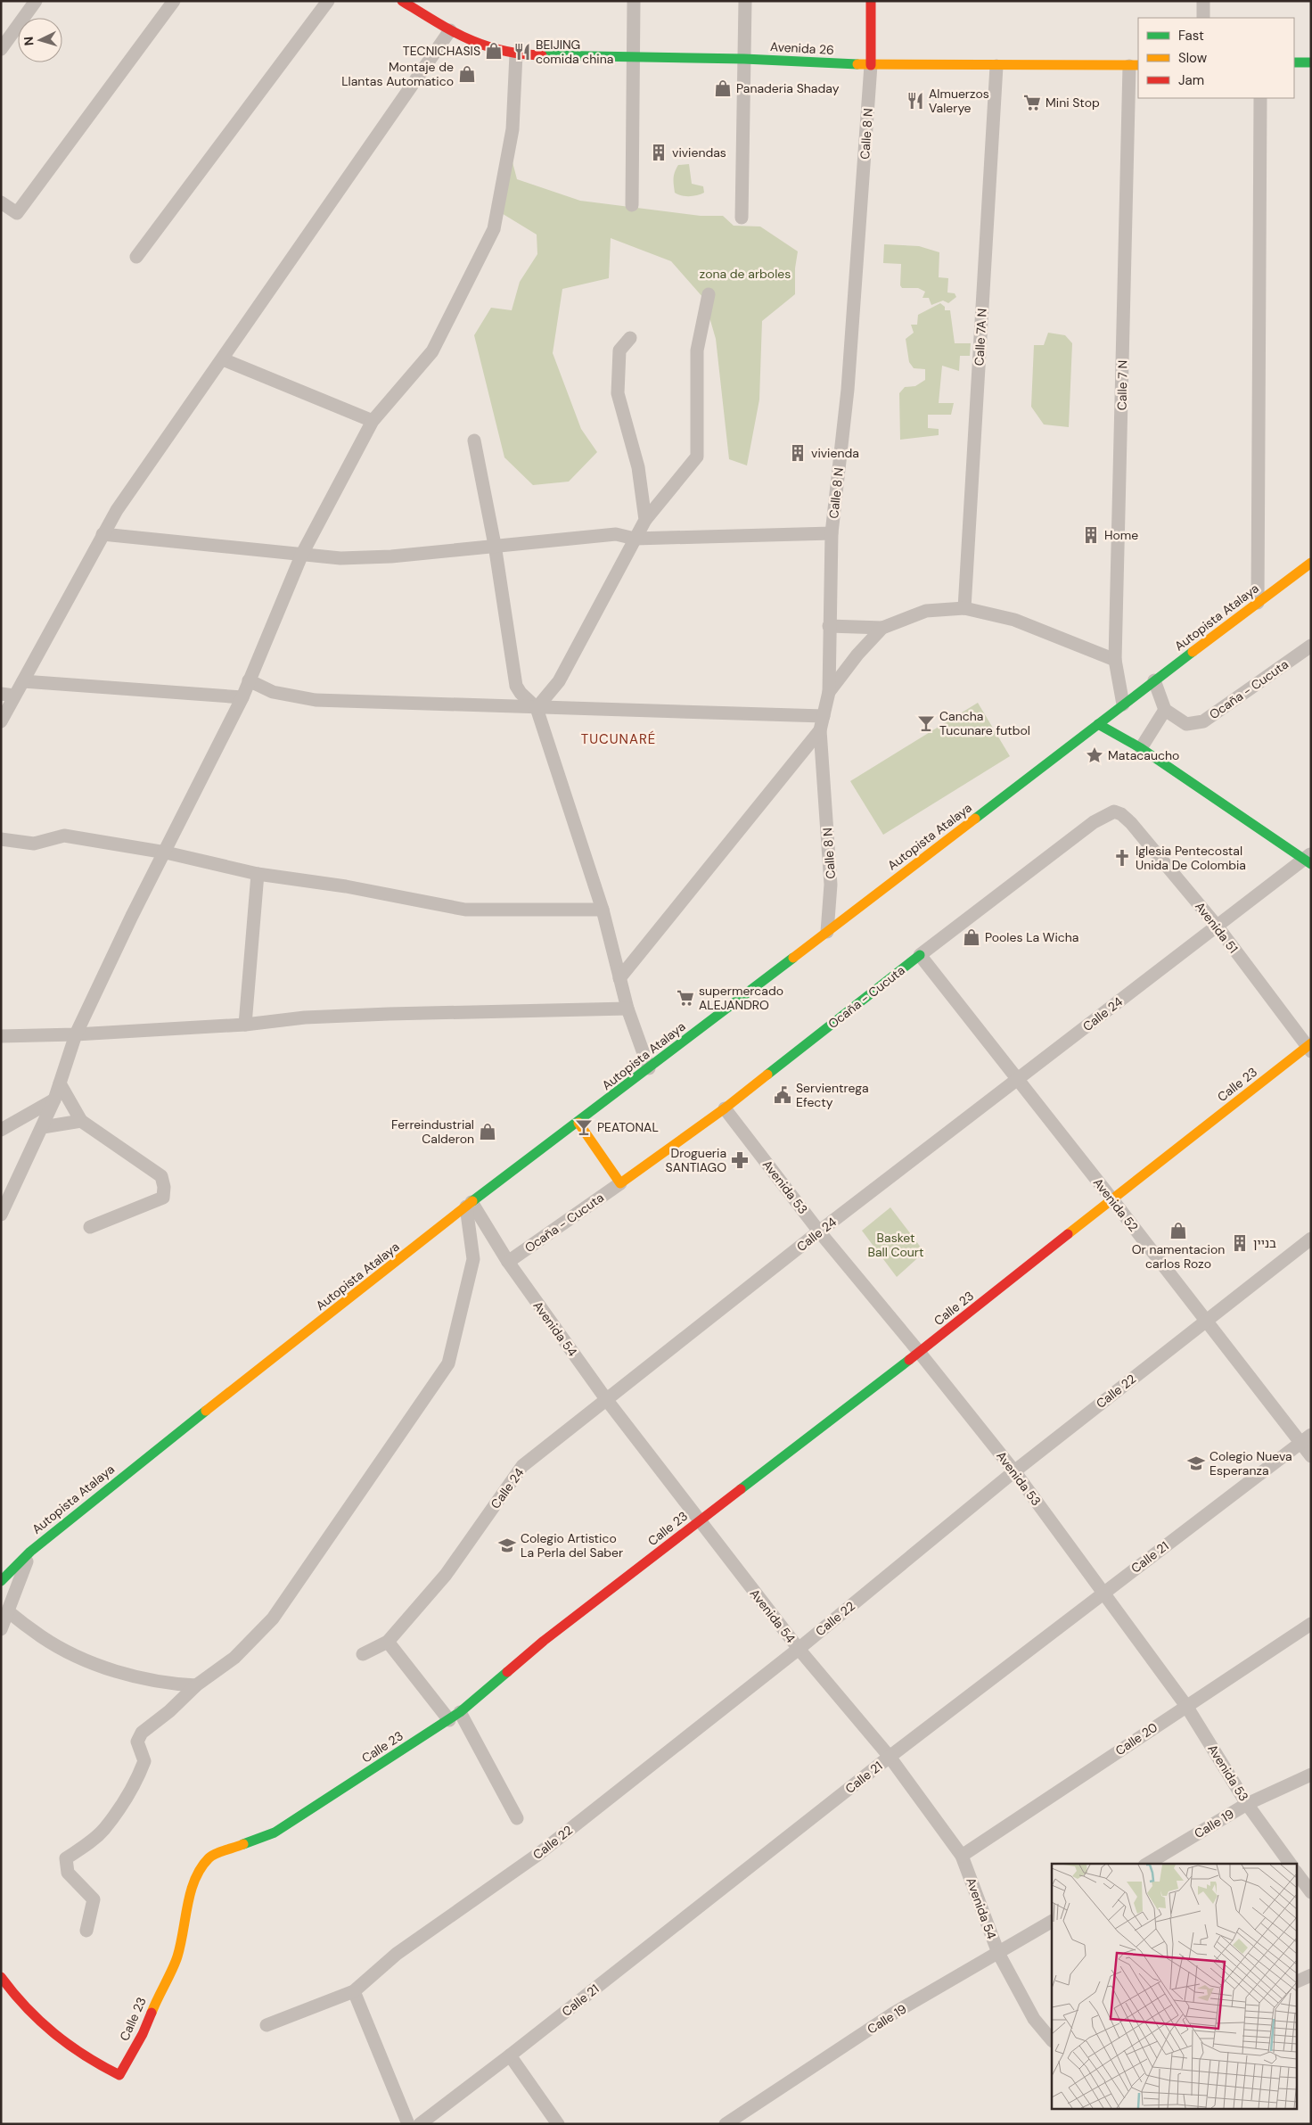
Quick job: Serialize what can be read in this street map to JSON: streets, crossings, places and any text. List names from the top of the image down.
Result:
{
  "streets": {
    "street": [
      "Avenida 26",
      "Calle 8 N",
      "Calle 7A N",
      "Calle 7 N",
      "Autopista Atalaya",
      "Ocaña - Cucuta",
      "Avenida 51",
      "Calle 24",
      "Calle 23",
      "Avenida 53",
      "Avenida 52",
      "Avenida 54",
      "Calle 22",
      "Calle 21",
      "Calle 20",
      "Calle 19"
    ]
  },
  "crossings": [
    ["Avenida 26", "Calle 8 N"],
    ["Avenida 26", "Calle 7A N"],
    ["Avenida 26", "Calle 7 N"],
    ["Calle 8 N", "Autopista Atalaya"],
    ["Calle 7 N", "Autopista Atalaya"],
    ["Autopista Atalaya", "Avenida 54"],
    ["Ocaña - Cucuta", "Avenida 51"],
    ["Ocaña - Cucuta", "Avenida 53"],
    ["Ocaña - Cucuta", "Avenida 52"],
    ["Ocaña - Cucuta", "Avenida 54"],
    ["Avenida 51", "Calle 24"],
    ["Avenida 51", "Calle 23"],
    ["Calle 24", "Avenida 53"],
    ["Calle 24", "Avenida 52"],
    ["Calle 24", "Avenida 54"],
    ["Calle 23", "Avenida 53"],
    ["Calle 23", "Avenida 52"],
    ["Calle 23", "Avenida 54"],
    ["Avenida 53", "Calle 22"],
    ["Avenida 53", "Calle 21"],
    ["Avenida 53", "Calle 20"],
    ["Avenida 53", "Calle 19"],
    ["Avenida 52", "Calle 22"],
    ["Avenida 52", "Calle 21"],
    ["Avenida 54", "Calle 22"],
    ["Avenida 54", "Calle 21"],
    ["Avenida 54", "Calle 20"],
    ["Avenida 54", "Calle 19"]
  ],
  "districts": ["TUCUNARÉ"],
  "parks": ["zona de arboles", "Basket Ball Court"],
  "places": {
    "shop": [
      "TECNICHASIS",
      "Montaje de Llantas Automatico",
      "Panaderia Shaday",
      "Pooles La Wicha",
      "Ferreindustrial Calderon",
      "Or namentacion carlos Rozo"
    ],
    "restaurant": ["BEIJING comida china", "Almuerzos Valerye"],
    "supermarket": ["Mini Stop", "supermercado ALEJANDRO"],
    "building": [
      "viviendas",
      "vivienda",
      "Home",
      "בניין"
    ],
    "bar": ["Cancha Tucunare futbol", "PEATONAL"],
    "place": ["Matacaucho"],
    "church": ["Iglesia Pentecostal Unida De Colombia"],
    "public building": ["Servientrega Efecty"],
    "pharmacy": ["Drogueria SANTIAGO"],
    "school or university": ["Colegio Nueva Esperanza", "Colegio Artistico La Perla del Saber"]
  },
  "legend": ["Fast", "Slow", "Jam"],
  "north": "left"
}
